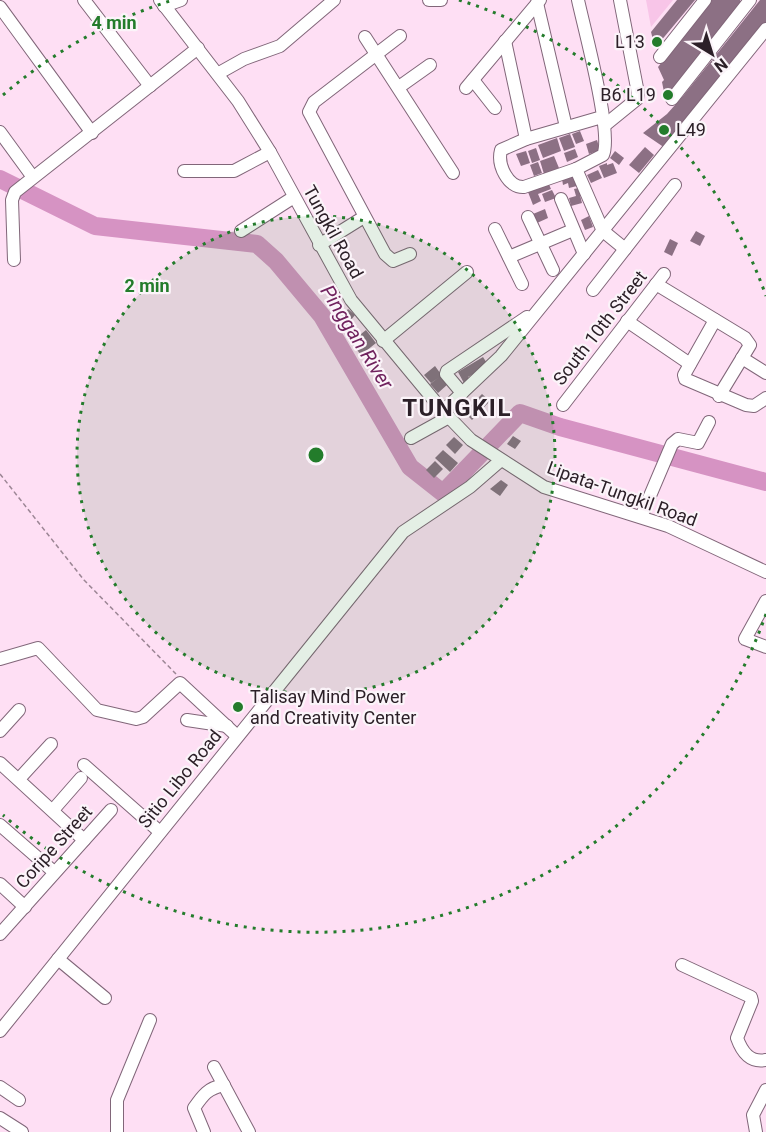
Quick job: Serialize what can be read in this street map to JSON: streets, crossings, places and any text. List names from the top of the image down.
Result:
{
  "streets": {
    "street": [
      "Tungkil Road",
      "South 10th Street",
      "Lipata-Tungkil Road",
      "Sitio Libo Road",
      "Coripe Street"
    ]
  },
  "crossings": [
    ["Tungkil Road", "Lipata-Tungkil Road"],
    ["Tungkil Road", "Sitio Libo Road"],
    ["Lipata-Tungkil Road", "Sitio Libo Road"]
  ],
  "districts": ["TUNGKIL"],
  "water": ["Pinggan River"],
  "places": [
    "L13",
    "B6 L19",
    "L49",
    "Talisay Mind Power and Creativity Center"
  ],
  "north": "bottom right",
  "rings": ["4 min", "2 min"]
}
